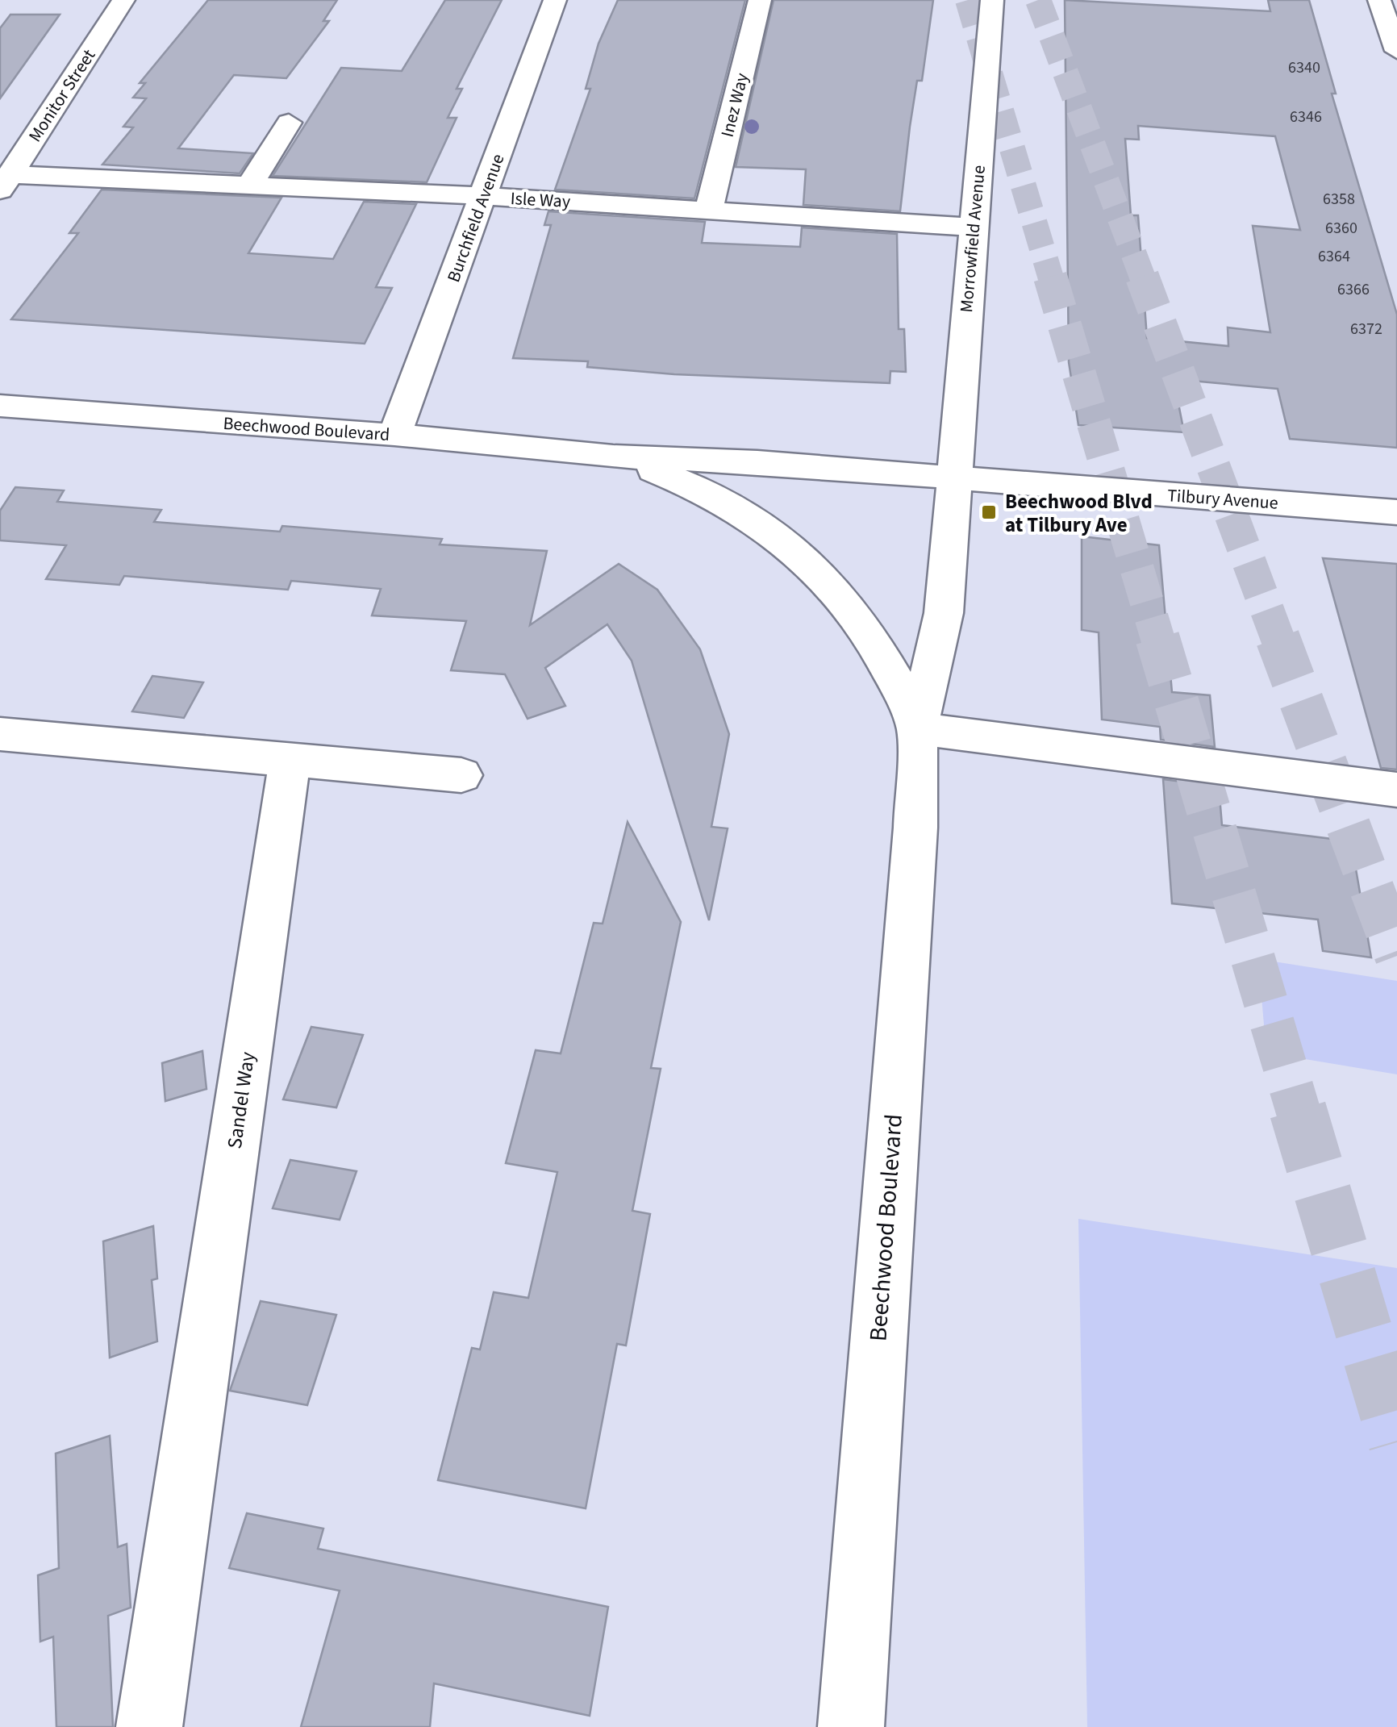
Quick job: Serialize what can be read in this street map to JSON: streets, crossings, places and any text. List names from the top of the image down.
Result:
{
  "streets": {
    "street": [
      "Monitor Street",
      "Inez Way",
      "Isle Way",
      "Burchfield Avenue",
      "Morrowfield Avenue",
      "Beechwood Boulevard",
      "Tilbury Avenue",
      "Sandel Way"
    ]
  },
  "crossings": [
    ["Monitor Street", "Isle Way"],
    ["Inez Way", "Isle Way"],
    ["Isle Way", "Burchfield Avenue"],
    ["Isle Way", "Morrowfield Avenue"],
    ["Burchfield Avenue", "Beechwood Boulevard"],
    ["Morrowfield Avenue", "Beechwood Boulevard"],
    ["Morrowfield Avenue", "Tilbury Avenue"],
    ["Beechwood Boulevard", "Tilbury Avenue"]
  ],
  "places": {
    "transit": ["Beechwood Blvd at Tilbury Ave"]
  },
  "house_numbers": [
    "6340",
    "6346",
    "6358",
    "6360",
    "6364",
    "6366",
    "6372"
  ]
}
